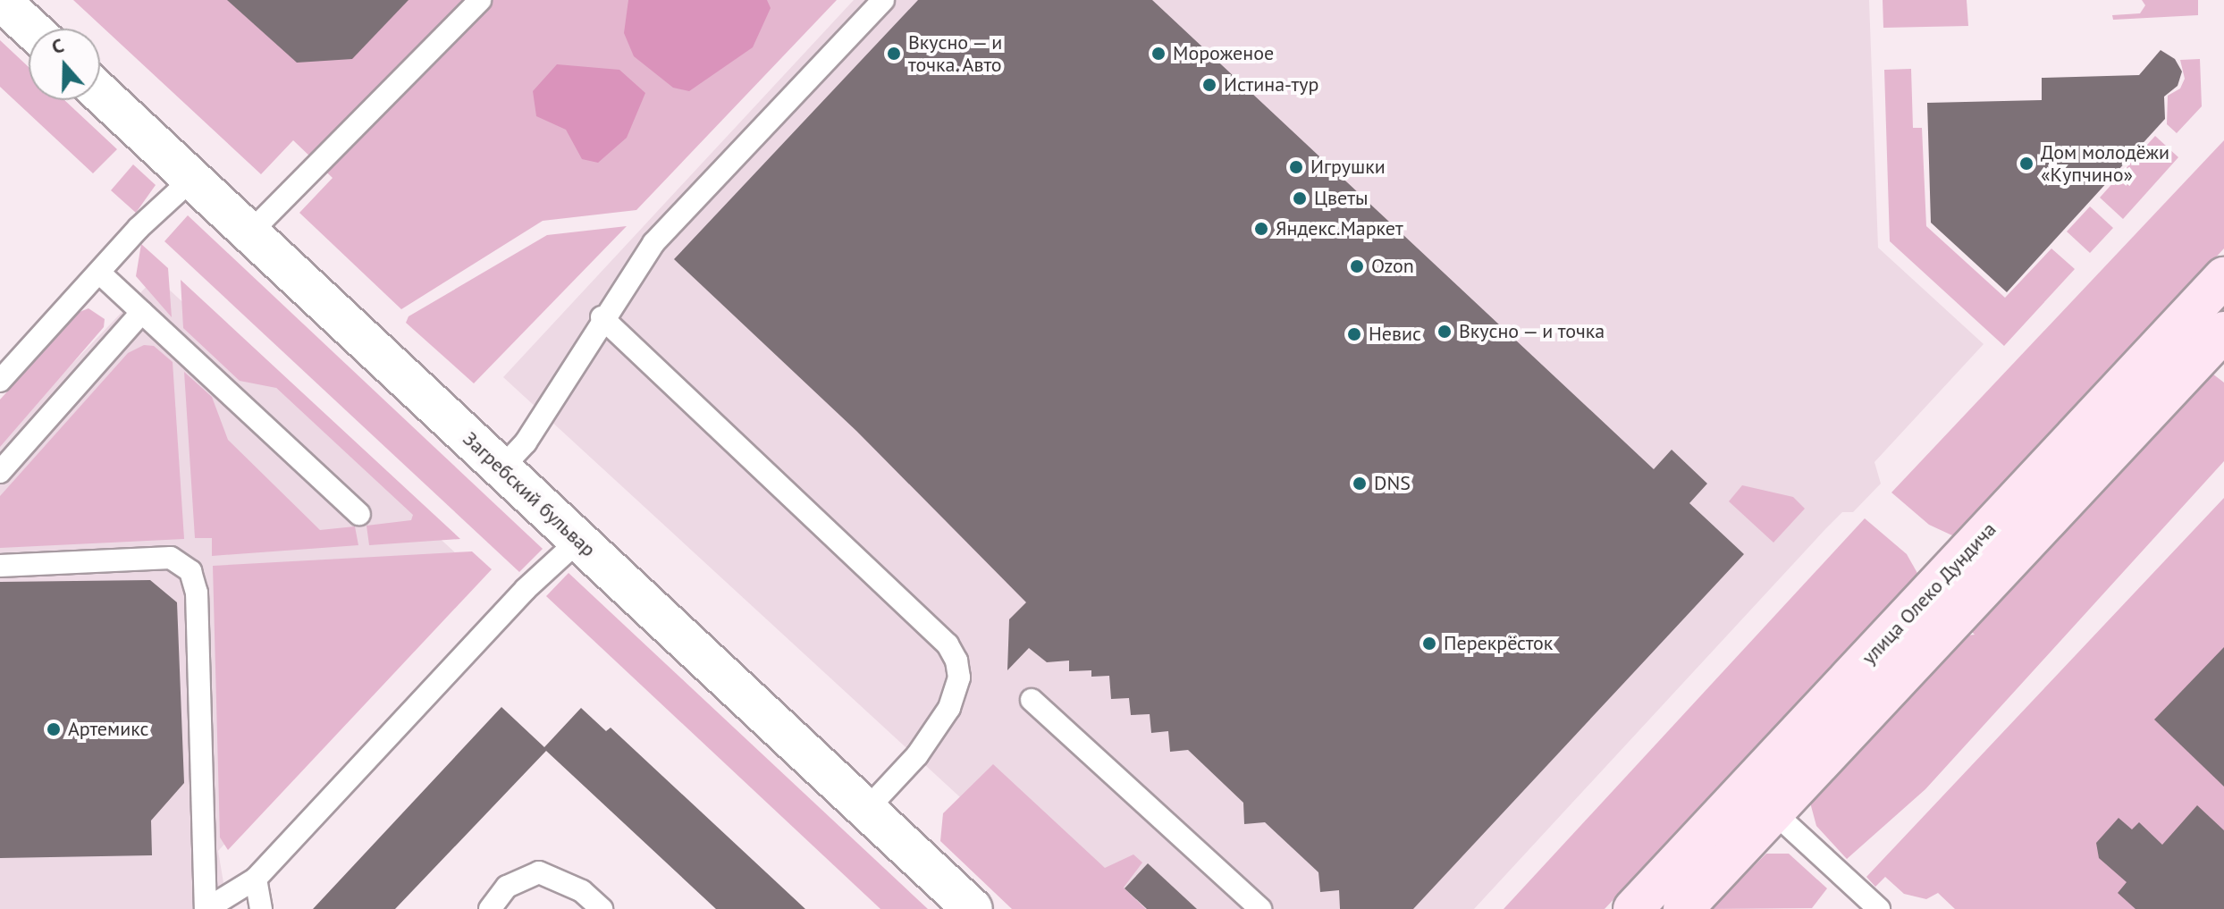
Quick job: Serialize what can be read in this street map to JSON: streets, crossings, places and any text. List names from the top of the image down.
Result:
{
  "streets": {
    "street": ["Загребский бульвар", "улица Олеко Дундича"]
  },
  "places": [
    "Вкусно — и точка. Авто",
    "Мороженое",
    "Истина-тур",
    "Дом молодёжи «Купчино»",
    "Игрушки",
    "Цветы",
    "Яндекс.Маркет",
    "Ozon",
    "Вкусно — и точка",
    "Невис",
    "DNS",
    "Перекрёсток",
    "Артемикс"
  ],
  "north": "top"
}
